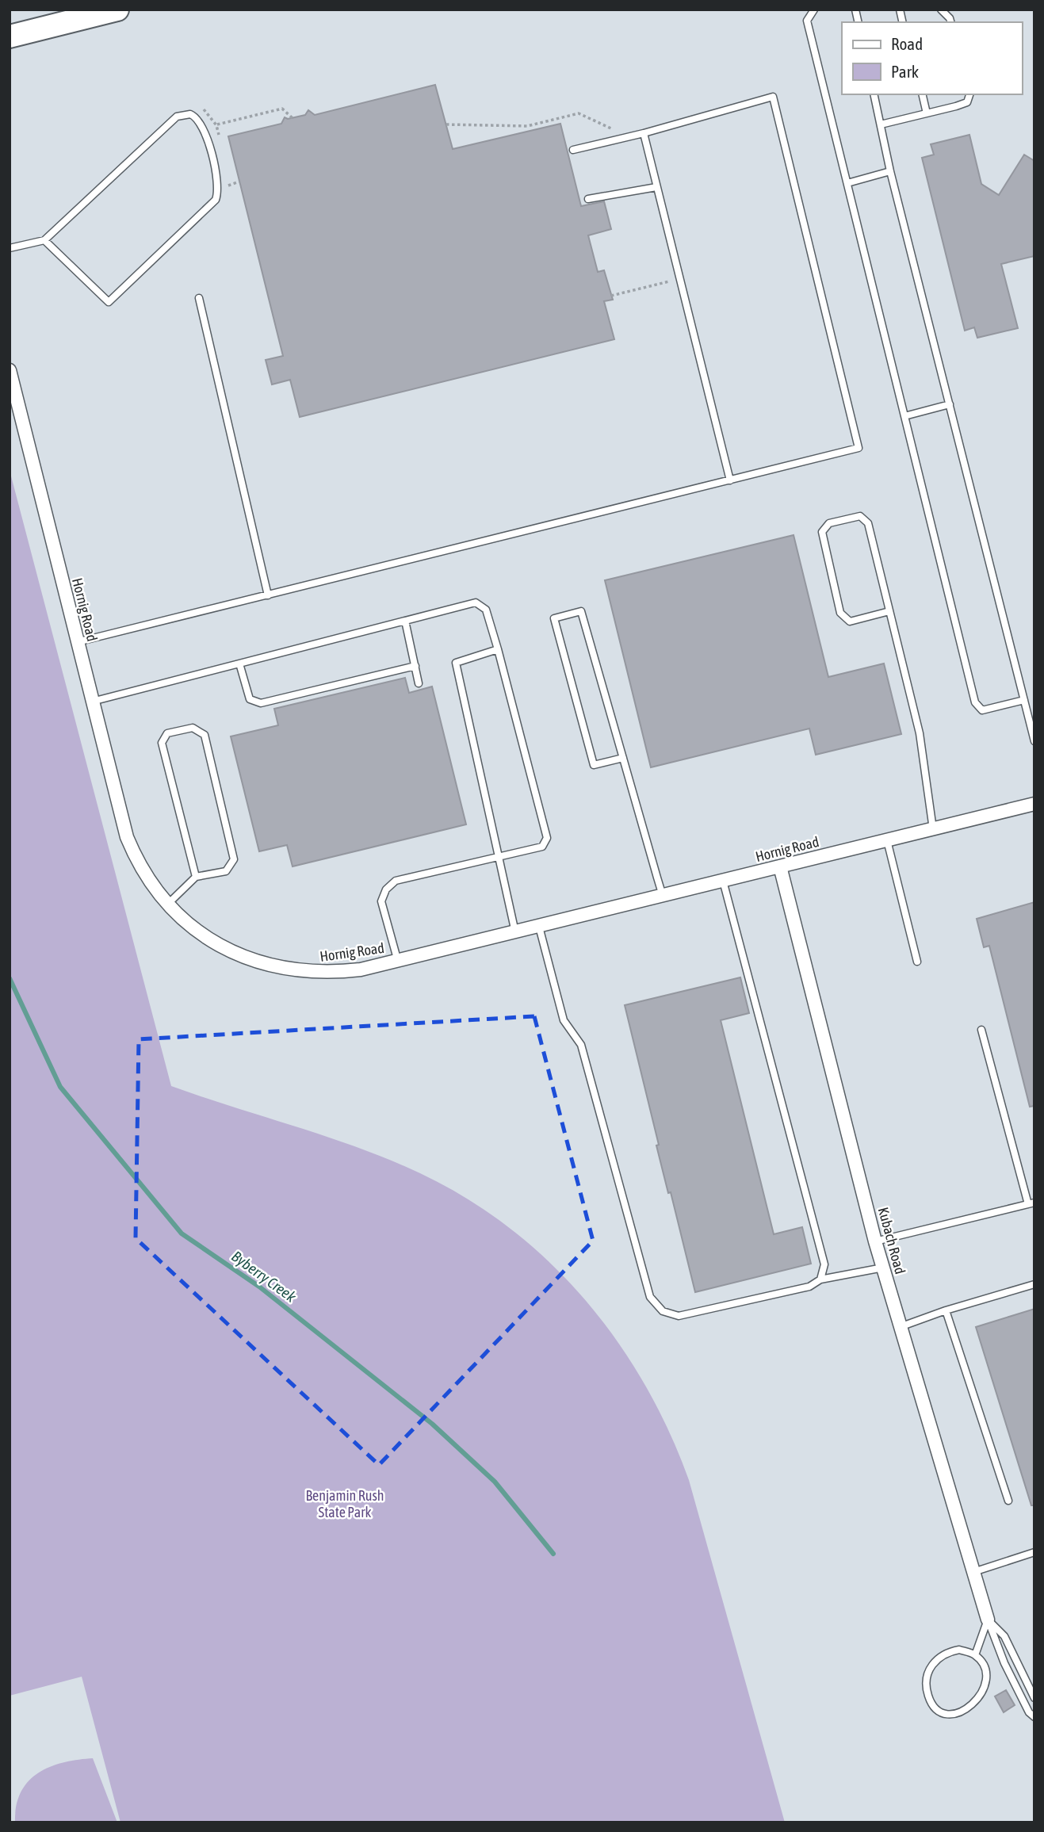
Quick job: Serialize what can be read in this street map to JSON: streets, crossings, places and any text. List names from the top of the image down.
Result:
{
  "streets": {
    "street": ["Hornig Road", "Kubach Road"]
  },
  "crossings": [
    ["Hornig Road", "Kubach Road"]
  ],
  "water": ["Byberry Creek"],
  "parks": ["Benjamin Rush State Park"],
  "legend": ["Road", "Park"]
}
